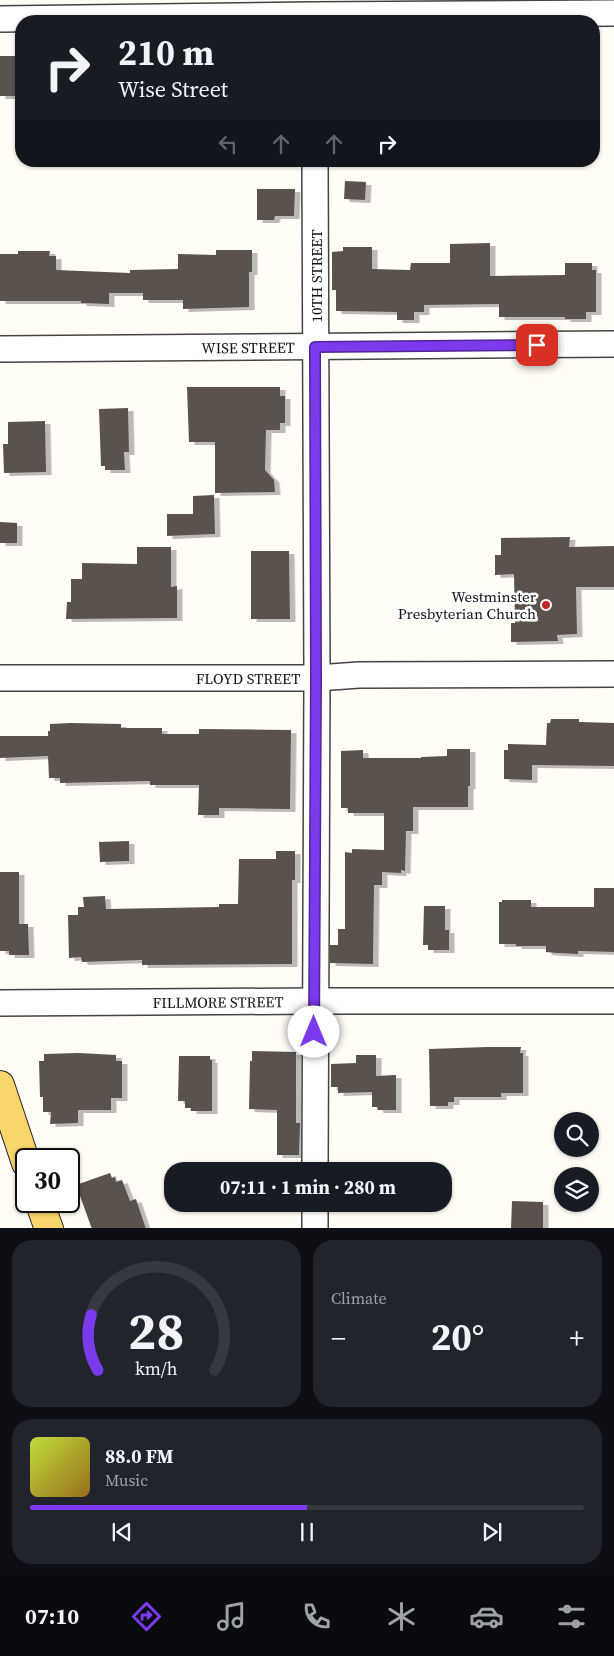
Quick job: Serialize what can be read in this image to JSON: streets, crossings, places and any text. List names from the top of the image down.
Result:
{
  "streets": {
    "street": [
      "10TH STREET",
      "WISE STREET",
      "FLOYD STREET",
      "FILLMORE STREET"
    ]
  },
  "crossings": [
    ["10TH STREET", "WISE STREET"],
    ["10TH STREET", "FLOYD STREET"],
    ["10TH STREET", "FILLMORE STREET"]
  ],
  "places": ["Westminster Presbyterian Church"],
  "page": {
    "turn": ["210 m", "Wise Street"],
    "limit": "30",
    "trip": "07:11 · 1 min · 280 m",
    "tile": "Climate",
    "heat": ["−", "20°", "+"],
    "song": ["88.0 FM", "Music"],
    "tabs": "07:10",
    "gauge": ["28", "km/h"]
  }
}
